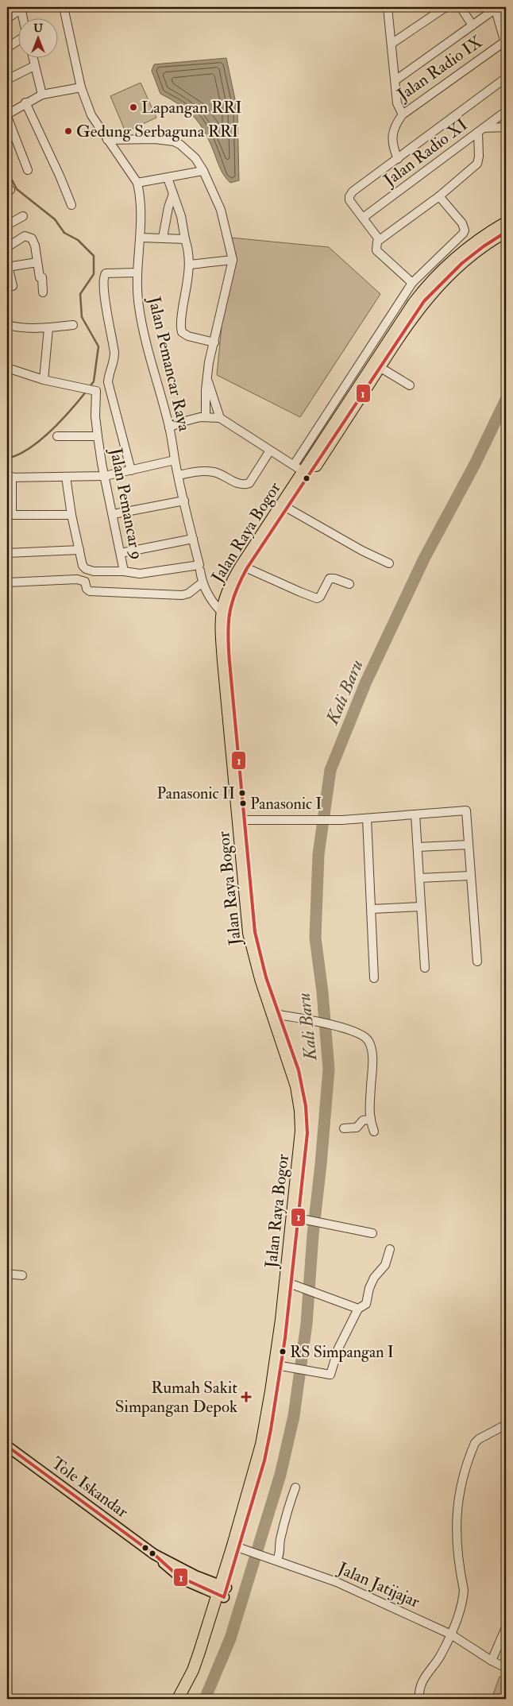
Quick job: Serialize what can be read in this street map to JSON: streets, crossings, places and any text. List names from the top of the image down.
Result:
{
  "streets": {
    "highway": ["Jalan Raya Bogor"],
    "main road": ["Tole Iskandar"],
    "street": [
      "Jalan Radio IX",
      "Jalan Radio XI",
      "Jalan Pemancar Raya",
      "Jalan Pemancar 9",
      "Jalan Jatijajar"
    ]
  },
  "crossings": [
    ["Jalan Pemancar Raya", "Jalan Raya Bogor"],
    ["Jalan Raya Bogor", "Tole Iskandar"],
    ["Jalan Raya Bogor", "Jalan Jatijajar"]
  ],
  "water": ["Kali Baru"],
  "places": {
    "other": [
      "Lapangan RRI",
      "Gedung Serbaguna RRI",
      "Panasonic II",
      "Panasonic I",
      "RS Simpangan I"
    ],
    "health": ["Rumah Sakit Simpangan Depok"]
  },
  "lines": ["transit line 1"],
  "north": "top"
}
